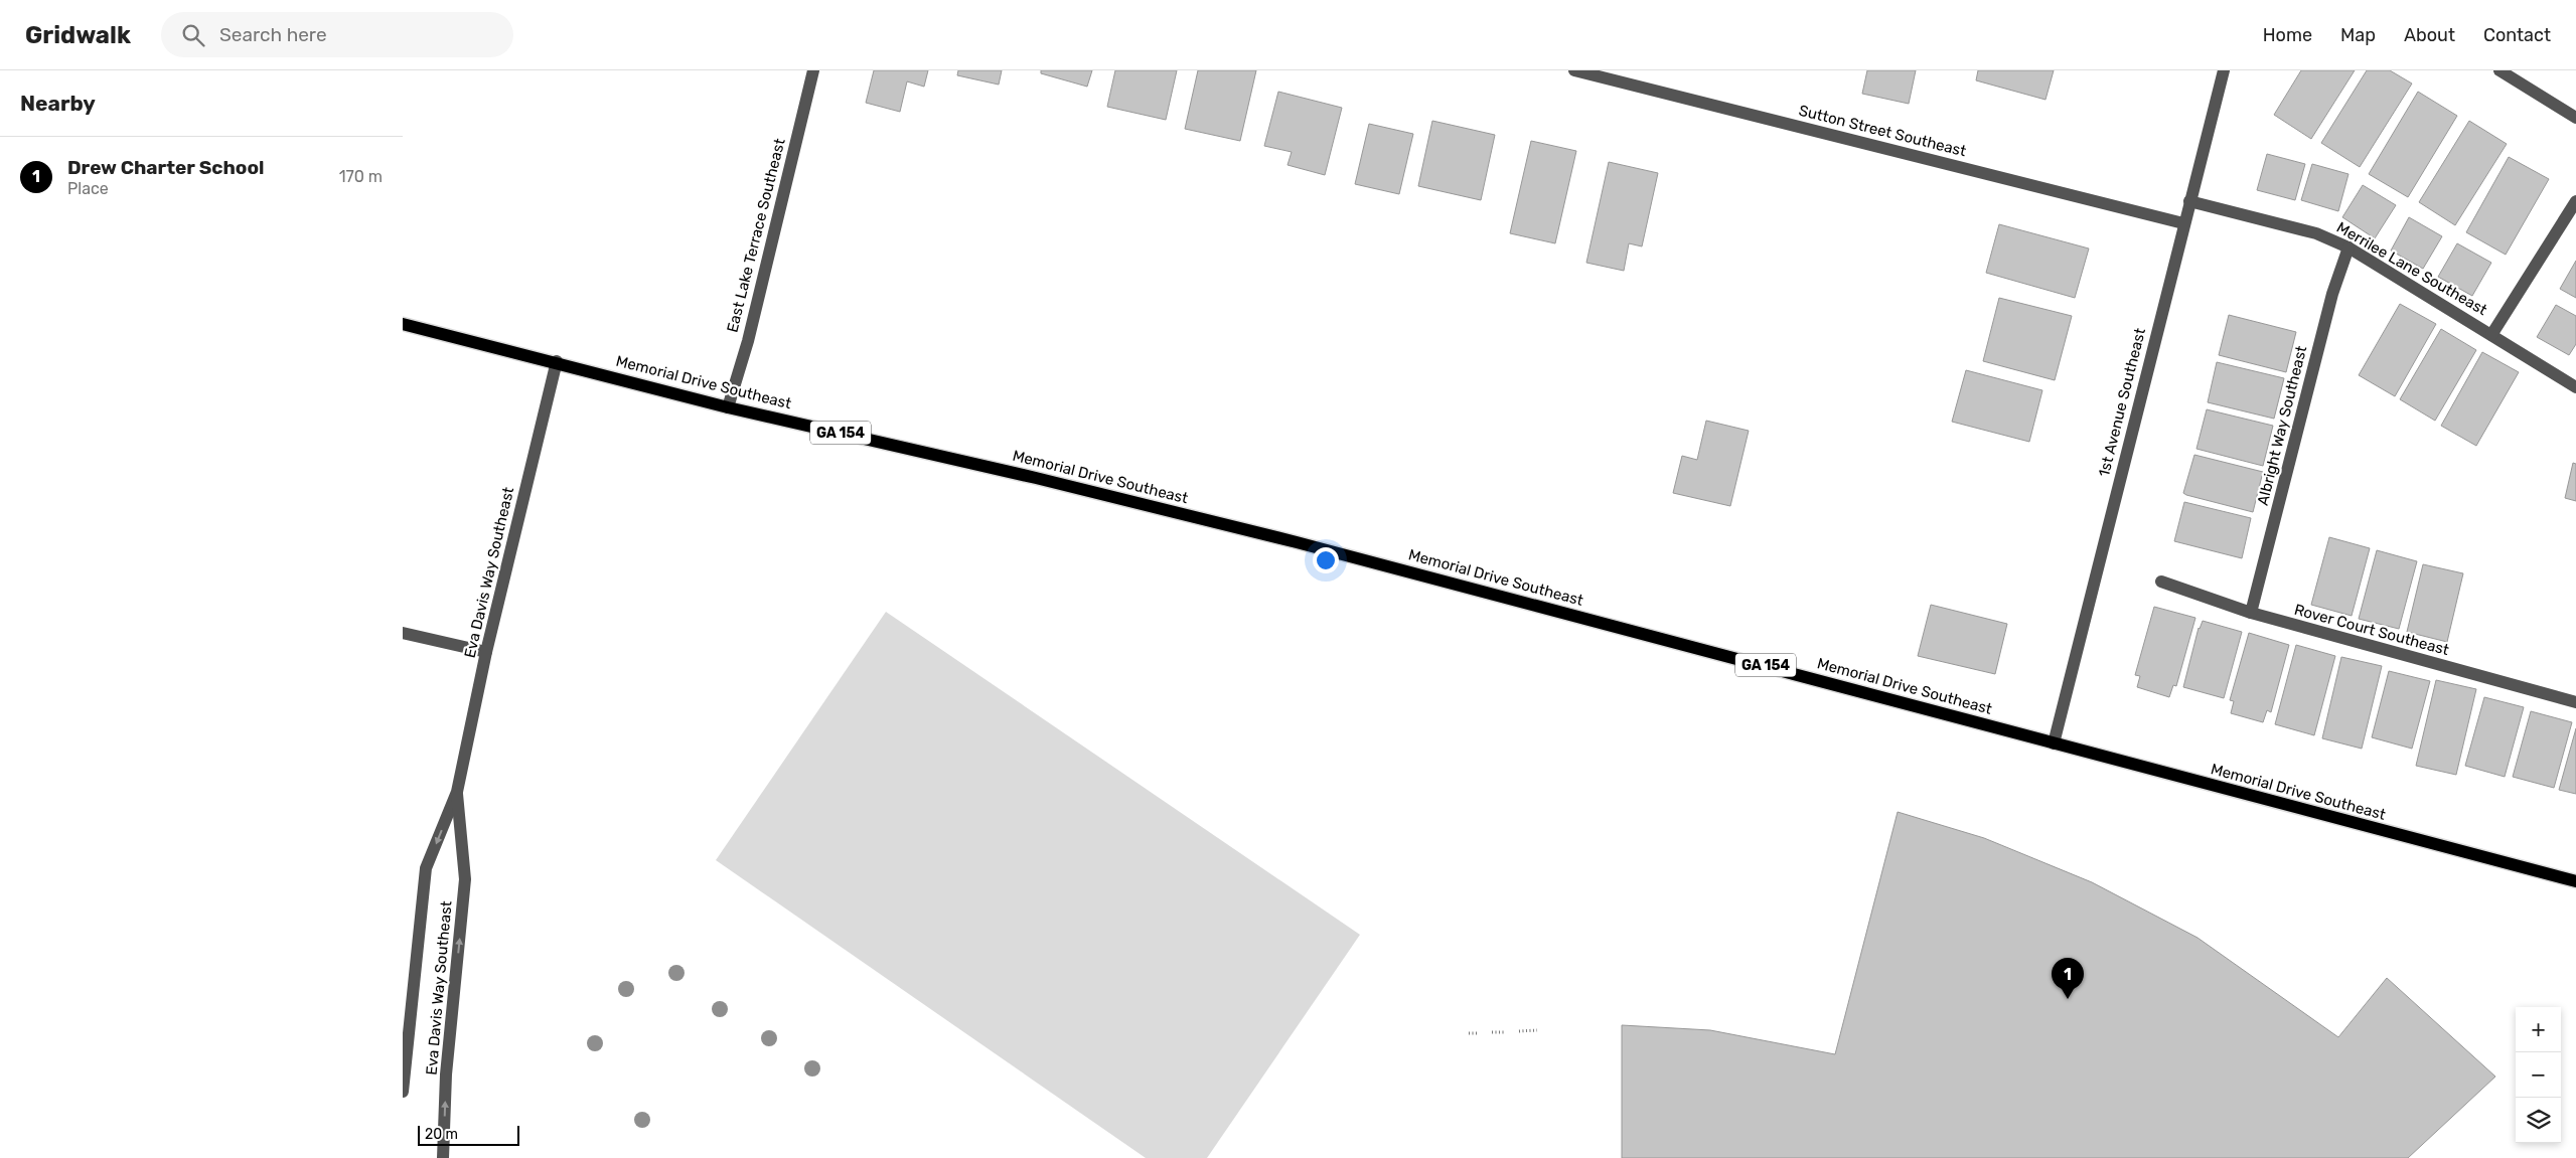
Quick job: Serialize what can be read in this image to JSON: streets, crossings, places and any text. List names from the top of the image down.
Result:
{
  "streets": {
    "main road": ["Memorial Drive Southeast", "GA 154"],
    "street": [
      "Sutton Street Southeast",
      "East Lake Terrace Southeast",
      "Merrilee Lane Southeast",
      "1st Avenue Southeast",
      "Albright Way Southeast",
      "Eva Davis Way Southeast",
      "Rover Court Southeast"
    ]
  },
  "crossings": [
    ["Sutton Street Southeast", "1st Avenue Southeast"],
    ["East Lake Terrace Southeast", "Memorial Drive Southeast"],
    ["Merrilee Lane Southeast", "1st Avenue Southeast"],
    ["Merrilee Lane Southeast", "Albright Way Southeast"],
    ["Memorial Drive Southeast", "1st Avenue Southeast"],
    ["Memorial Drive Southeast", "Eva Davis Way Southeast"],
    ["Albright Way Southeast", "Rover Court Southeast"]
  ],
  "scale_bar": "20 m",
  "page": {
    "header": "Gridwalk",
    "search": "Search here",
    "nav": [
      "Home",
      "Map",
      "About",
      "Contact"
    ],
    "heading": "Nearby",
    "list": [
      {
        "mark": "1",
        "name": "Drew Charter School",
        "note": "Place",
        "value": "170 m"
      }
    ],
    "pins": "1",
    "map_buttons": ["+", "−"],
    "scale": "20 m"
  }
}
